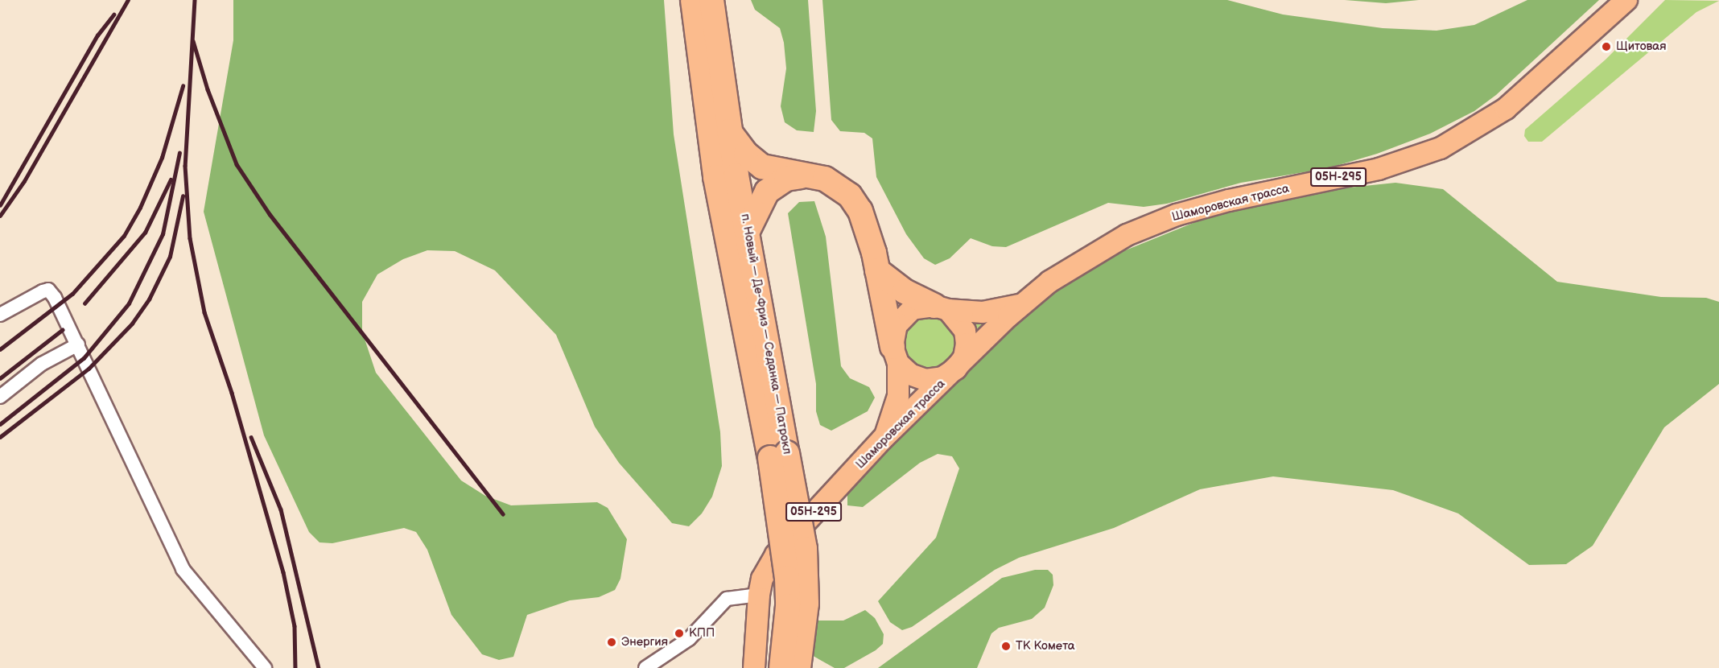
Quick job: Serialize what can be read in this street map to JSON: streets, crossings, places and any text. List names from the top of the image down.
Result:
{
  "streets": {
    "highway": ["05Н-295", "п. Новый — Де-Фриз — Седанка — Патрокл"],
    "main road": ["Шаморовская трасса"]
  },
  "crossings": [
    ["05Н-295", "Шаморовская трасса"]
  ],
  "places": [
    "Щитовая",
    "КПП",
    "Энергия",
    "ТК Комета"
  ]
}
